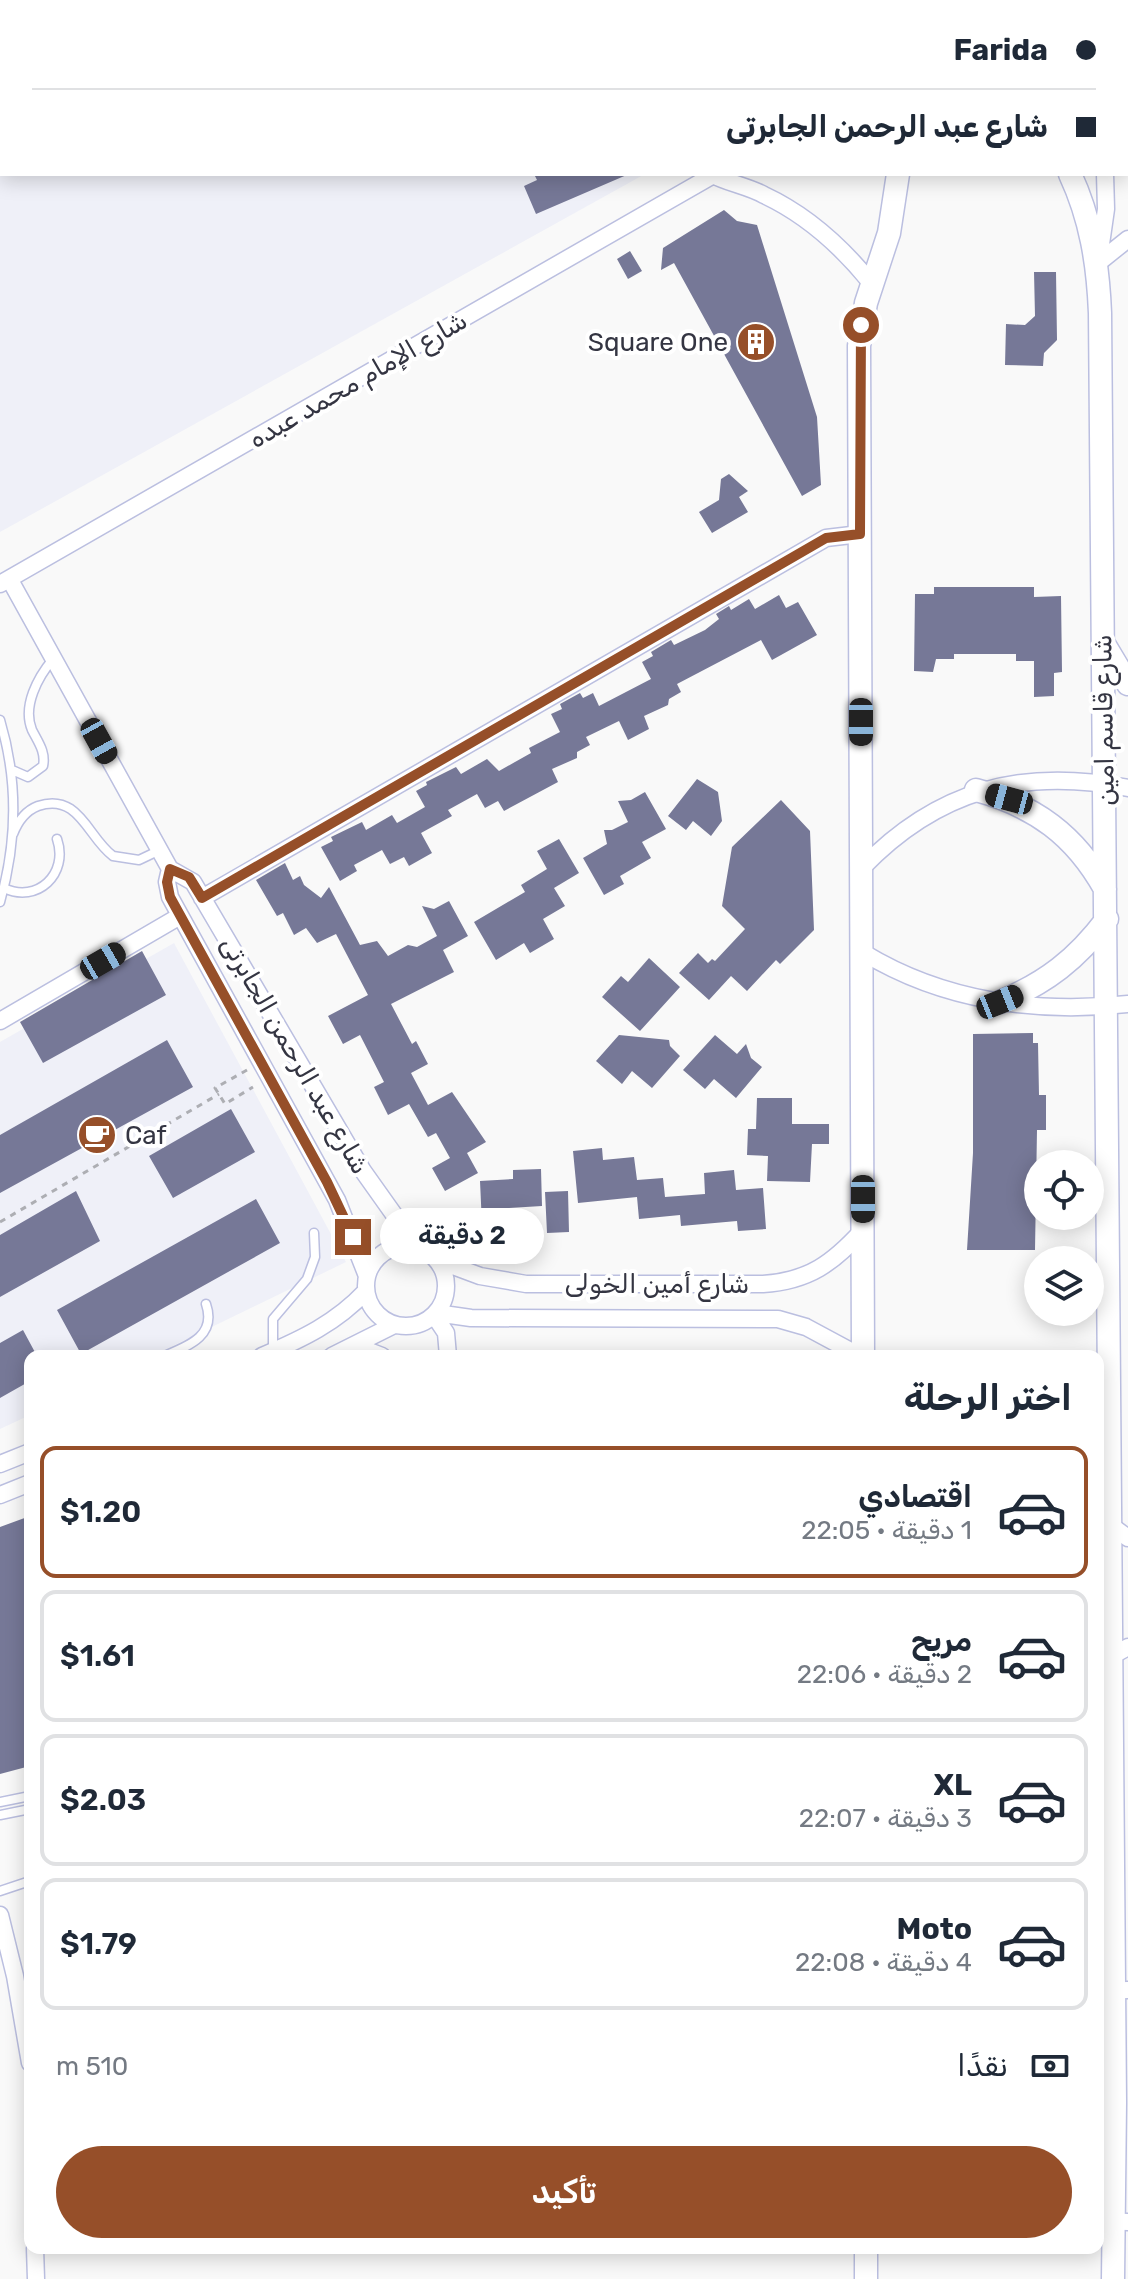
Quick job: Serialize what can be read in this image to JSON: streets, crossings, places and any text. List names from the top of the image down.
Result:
{
  "streets": {
    "main road": ["شارع قاسم امين"],
    "street": ["شارع الإمام محمد عبده", "شارع عبد الرحمن الجابرتى", "شارع أمين الخولى"]
  },
  "crossings": [
    ["شارع الإمام محمد عبده", "شارع عبد الرحمن الجابرتى"],
    ["شارع عبد الرحمن الجابرتى", "شارع أمين الخولى"]
  ],
  "places": {
    "building": ["Square One"],
    "cafe": ["Caf"]
  },
  "page": {
    "banner": ["Farida", "شارع عبد الرحمن الجابرتى"],
    "bubble": "2 دقيقة",
    "heading": "اختر الرحلة",
    "list": [
      {
        "name": "اقتصادي",
        "note": "1 دقيقة · 22:05",
        "value": "$1.20"
      },
      {
        "name": "مريح",
        "note": "2 دقيقة · 22:06",
        "value": "$1.61"
      },
      {
        "name": "XL",
        "note": "3 دقيقة · 22:07",
        "value": "$2.03"
      },
      {
        "name": "Moto",
        "note": "4 دقيقة · 22:08",
        "value": "$1.79"
      }
    ],
    "pay": ["نقدًا", "510 m"],
    "buttons": "تأكيد"
  }
}
